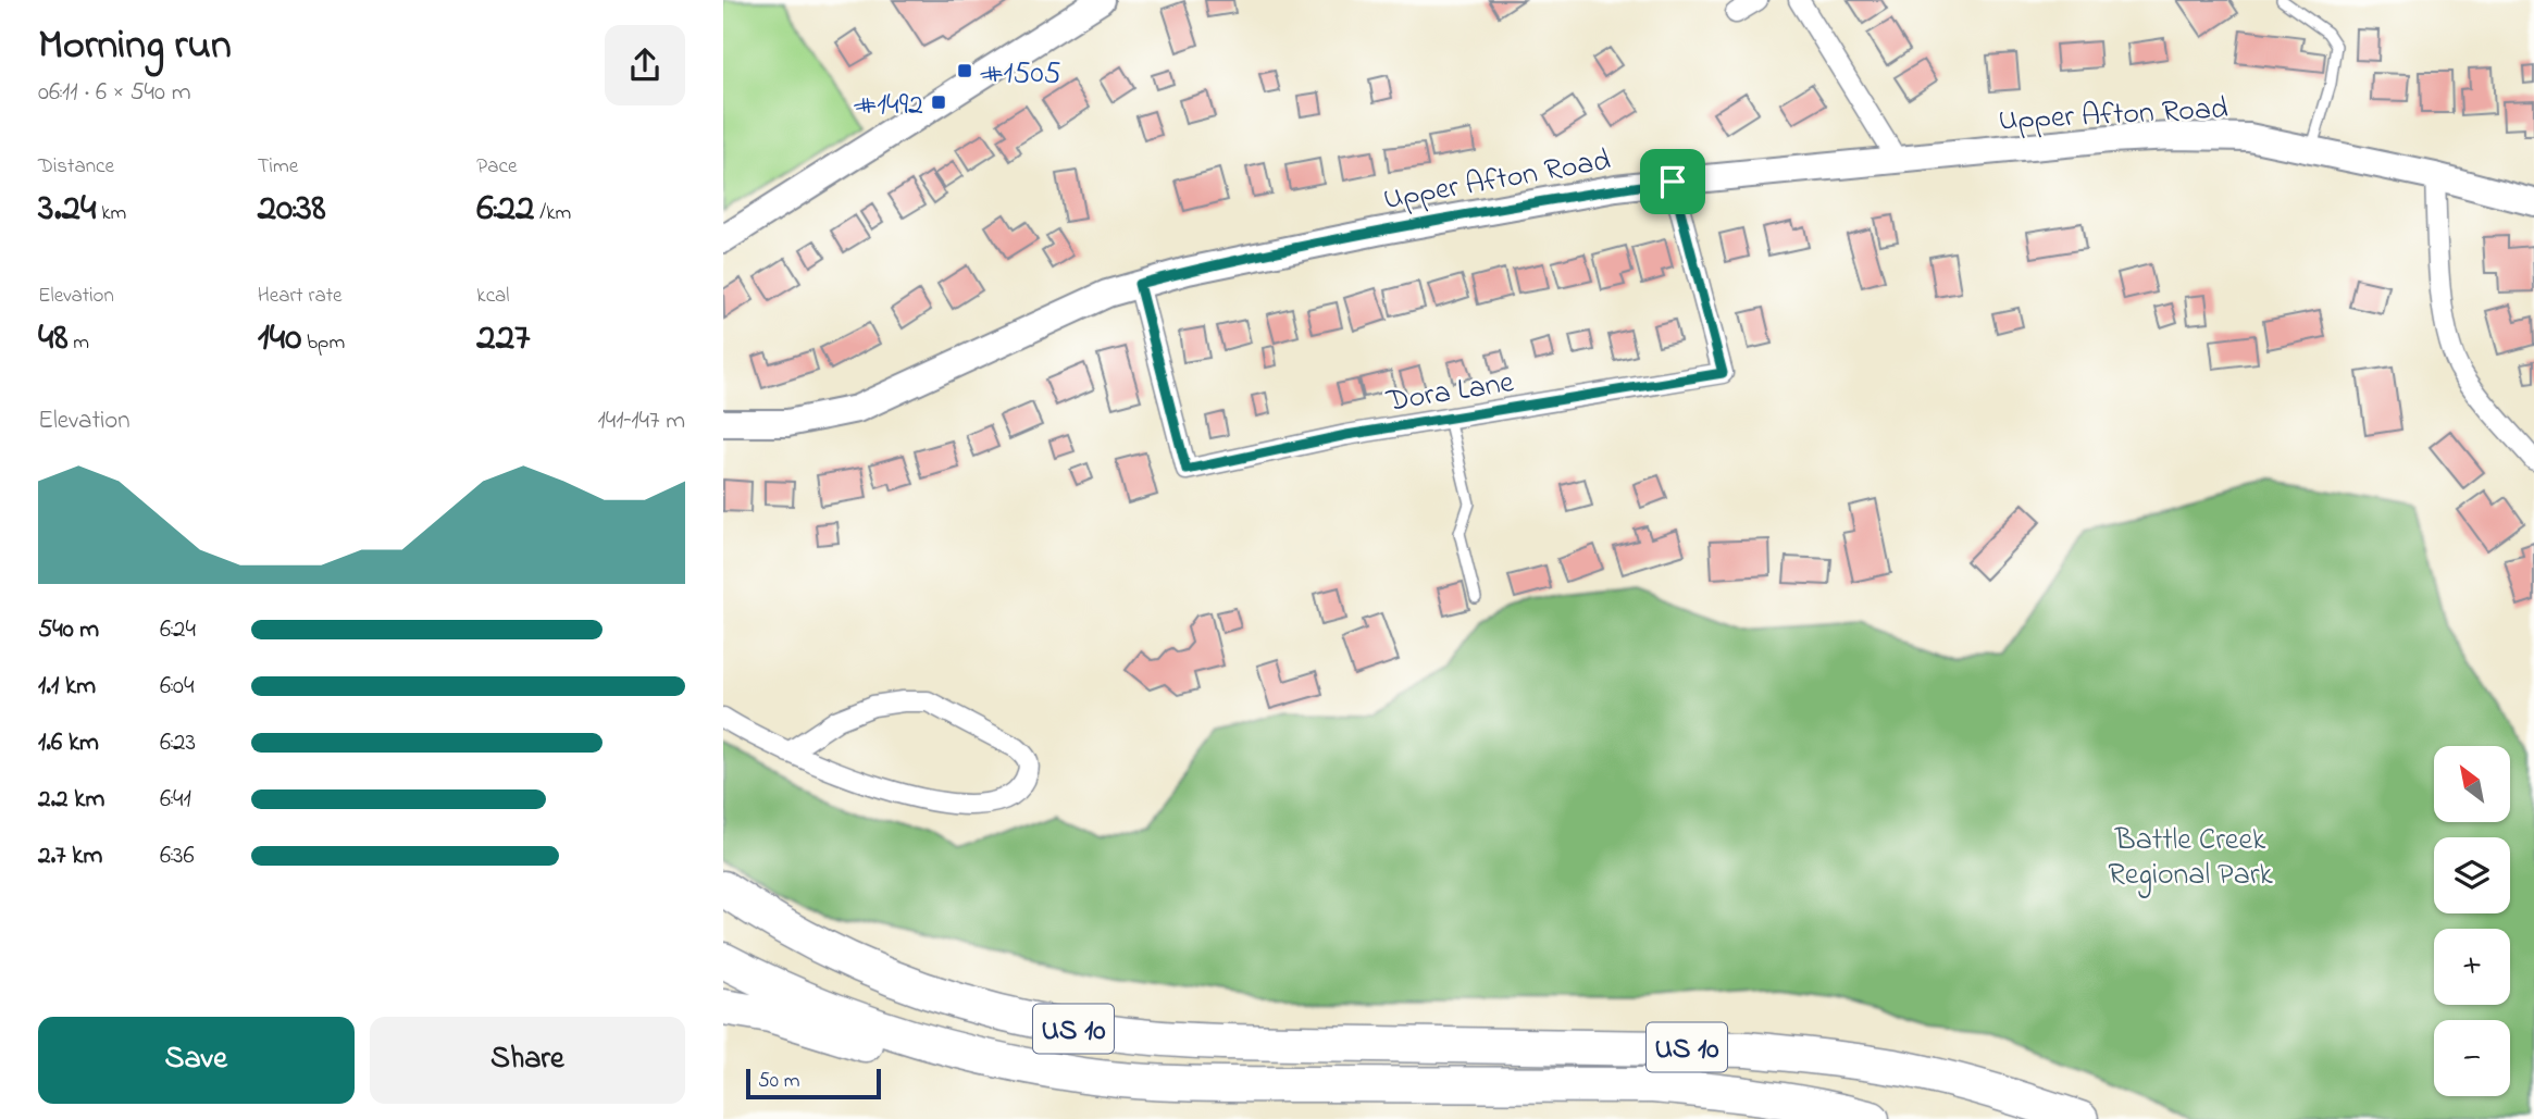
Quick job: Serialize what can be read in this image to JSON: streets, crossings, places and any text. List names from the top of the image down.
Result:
{
  "streets": {
    "highway": ["US 10"],
    "street": ["Upper Afton Road", "Dora Lane"]
  },
  "crossings": [
    ["Upper Afton Road", "Dora Lane"]
  ],
  "parks": ["Battle Creek Regional Park"],
  "places": {
    "transit": ["#1505", "#1492"]
  },
  "scale_bar": "50 m",
  "north": "top left",
  "page": {
    "heading": ["Morning run", "06:11 · 6 × 540 m"],
    "stats": [
      ["Distance", "3.24 km"],
      ["Time", "20:38"],
      ["Pace", "6:22 /km"],
      ["Elevation", "48 m"],
      ["Heart rate", "140 bpm"],
      ["kcal", "227"]
    ],
    "chart": ["Elevation", "141–147 m"],
    "list": [
      {
        "name": "540 m",
        "note": "6:24"
      },
      {
        "name": "1.1 km",
        "note": "6:04"
      },
      {
        "name": "1.6 km",
        "note": "6:23"
      },
      {
        "name": "2.2 km",
        "note": "6:41"
      },
      {
        "name": "2.7 km",
        "note": "6:36"
      }
    ],
    "map_buttons": ["+", "−"],
    "buttons": ["Save", "Share"],
    "scale": "50 m"
  }
}
